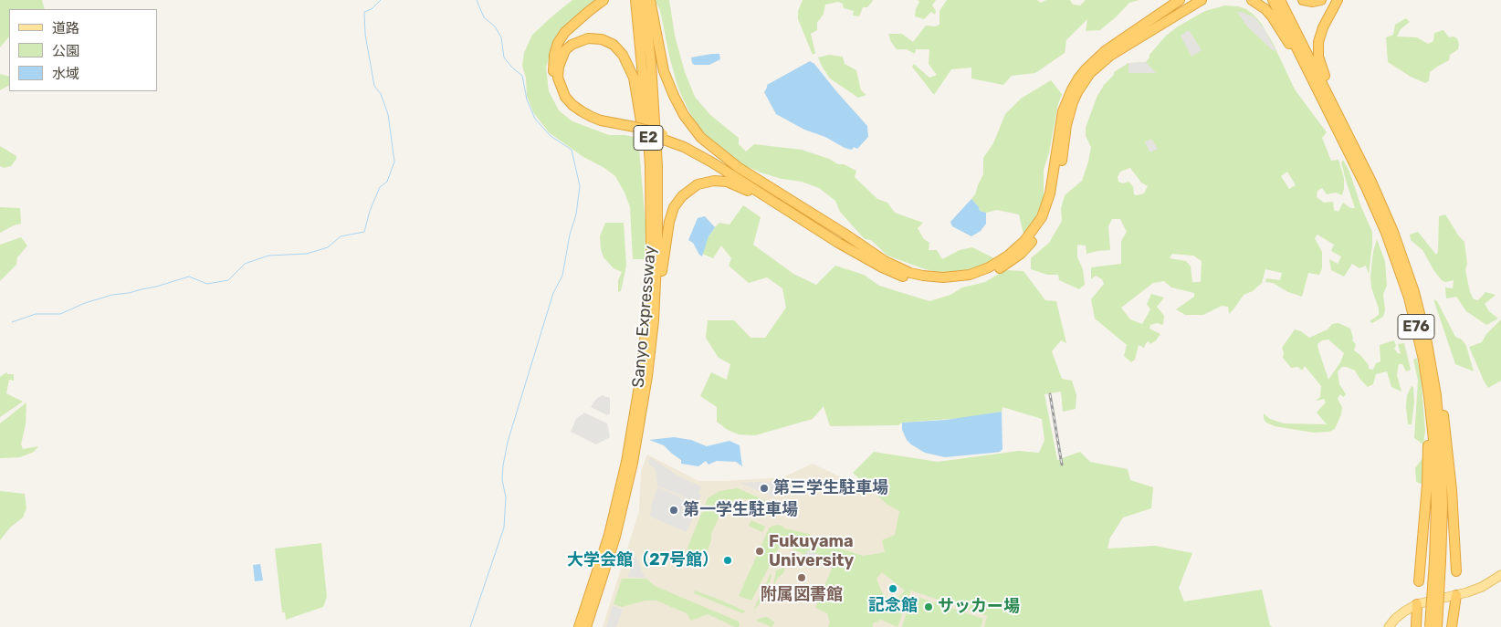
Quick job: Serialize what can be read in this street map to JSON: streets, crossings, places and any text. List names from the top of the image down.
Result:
{
  "streets": {
    "highway": ["E2", "Sanyo Expressway", "E76"]
  },
  "places": [
    "第三学生駐車場",
    "第一学生駐車場",
    "Fukuyama University",
    "大学会館（27号館）",
    "附属図書館",
    "記念館",
    "サッカー場"
  ],
  "legend": ["道路", "公園", "水域"]
}
